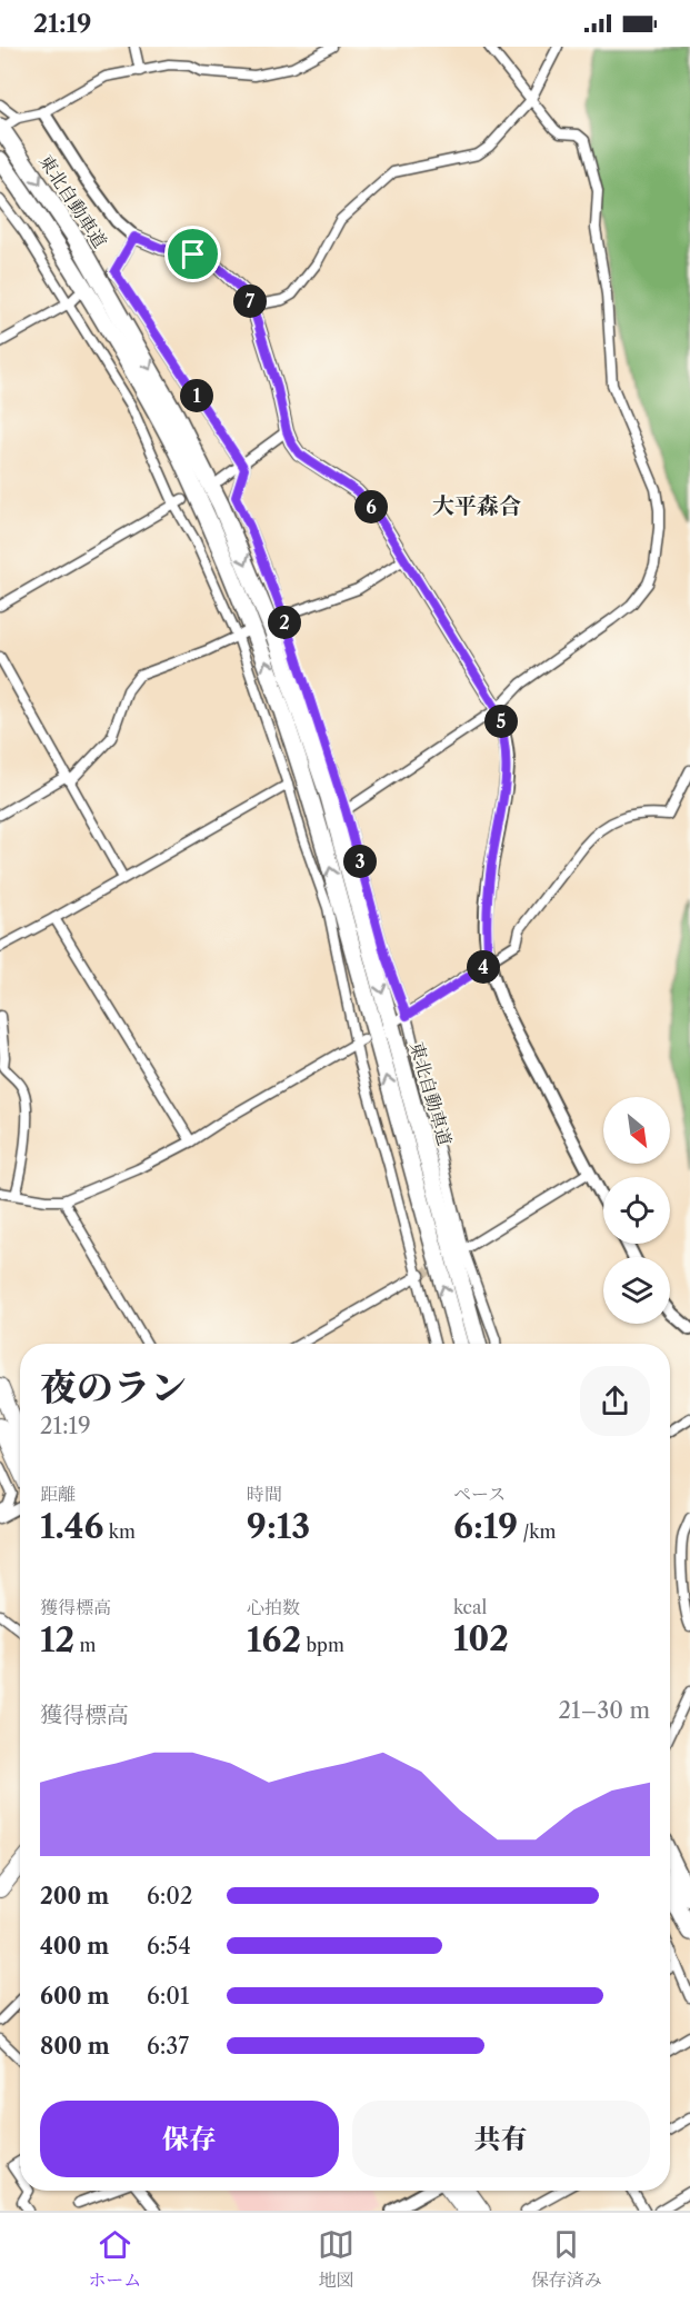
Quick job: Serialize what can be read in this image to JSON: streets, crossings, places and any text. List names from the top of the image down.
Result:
{
  "streets": {
    "highway": ["東北自動車道"]
  },
  "districts": ["大平森合"],
  "north": "bottom right",
  "page": {
    "status": "21:19",
    "pins": [
      "7",
      "1",
      "6",
      "2",
      "5",
      "3",
      "4"
    ],
    "heading": ["夜のラン", "21:19"],
    "stats": [
      ["距離", "1.46 km"],
      ["時間", "9:13"],
      ["ペース", "6:19 /km"],
      ["獲得標高", "12 m"],
      ["心拍数", "162 bpm"],
      ["kcal", "102"]
    ],
    "chart": ["獲得標高", "21–30 m"],
    "list": [
      {
        "name": "200 m",
        "note": "6:02"
      },
      {
        "name": "400 m",
        "note": "6:54"
      },
      {
        "name": "600 m",
        "note": "6:01"
      },
      {
        "name": "800 m",
        "note": "6:37"
      }
    ],
    "buttons": ["保存", "共有"],
    "tabs": ["ホーム", "地図", "保存済み"]
  }
}
